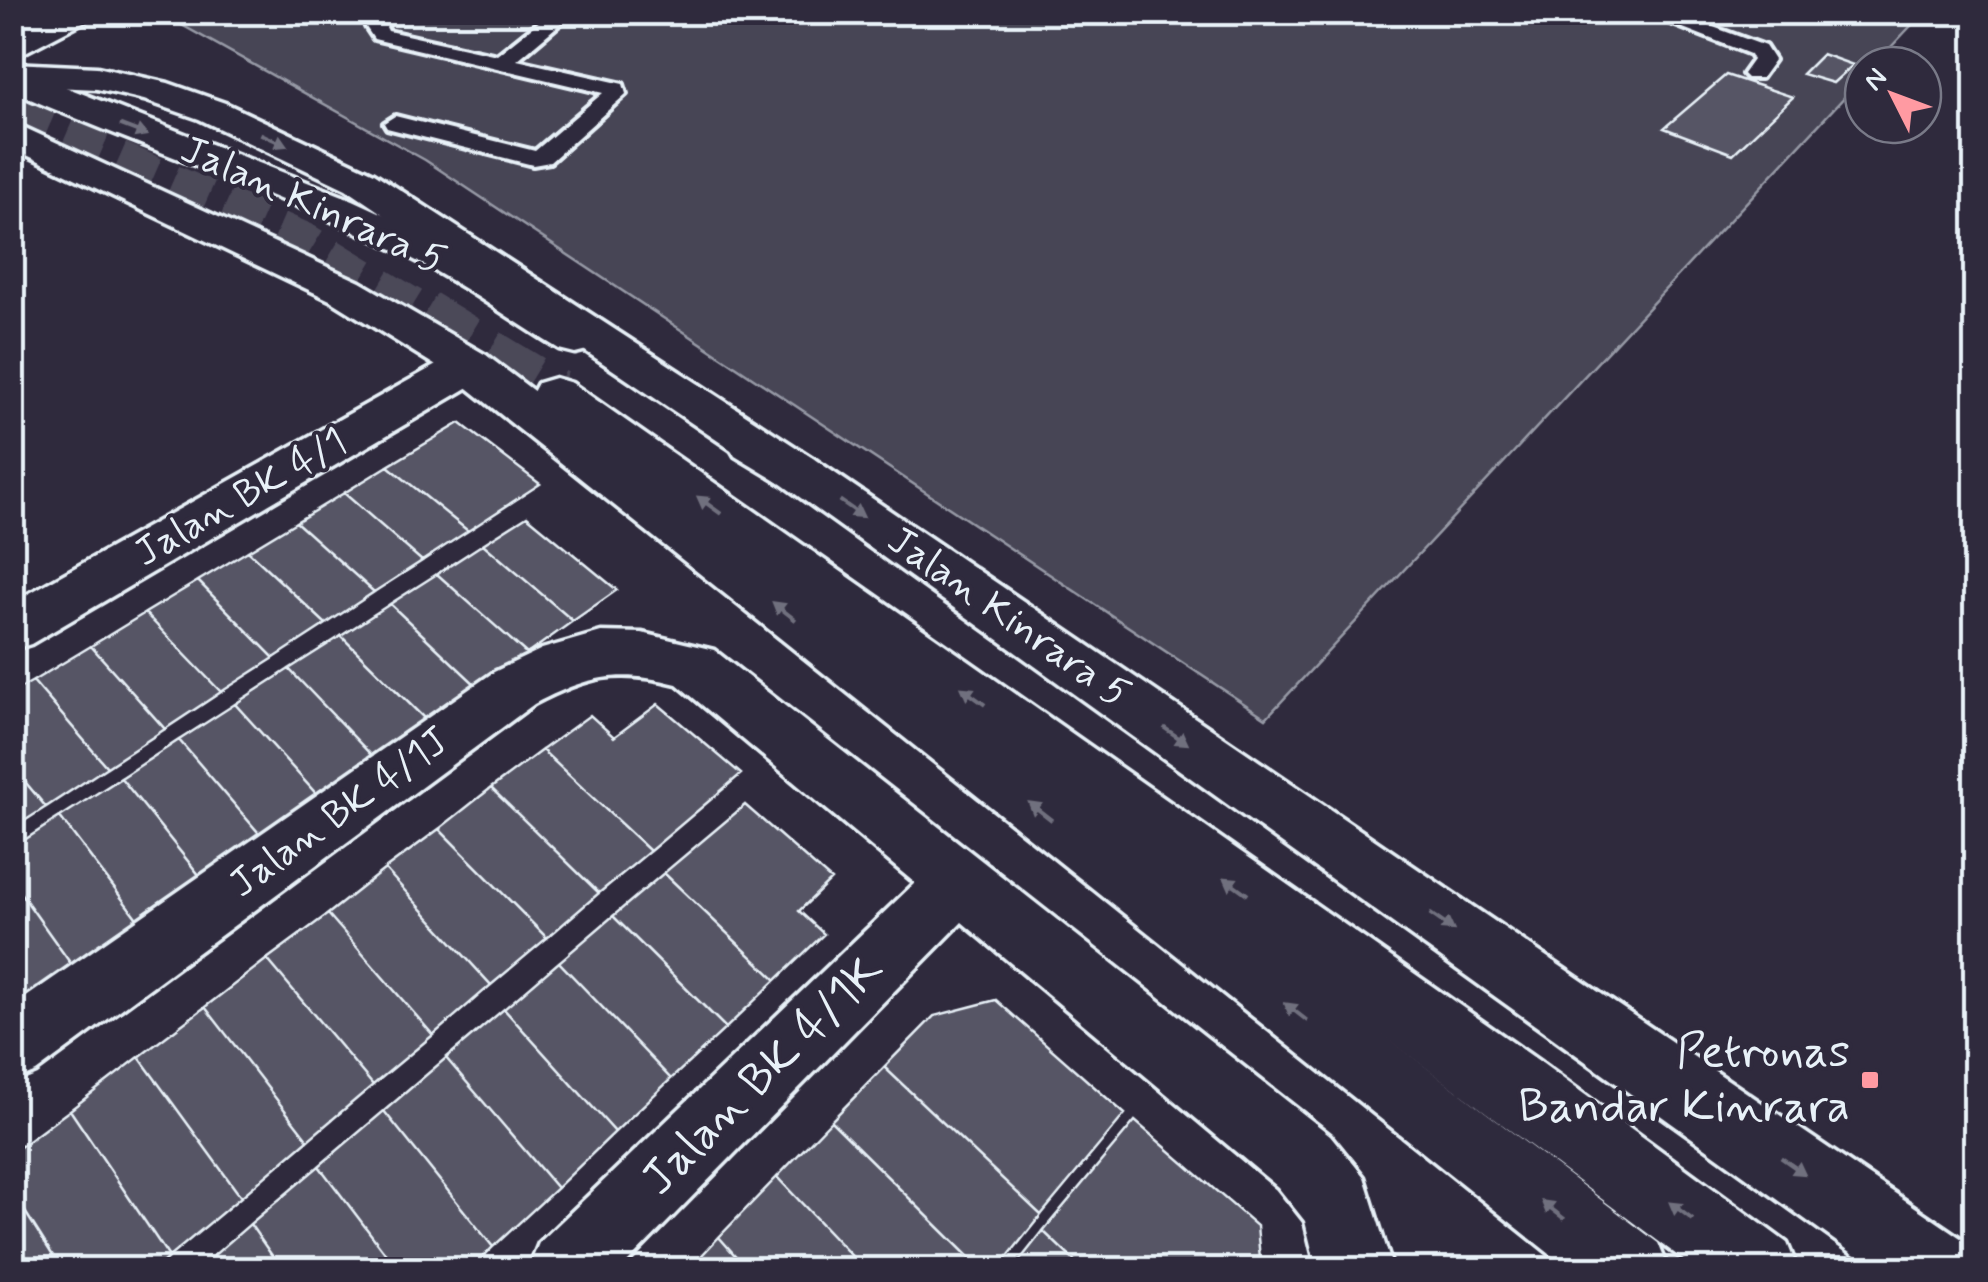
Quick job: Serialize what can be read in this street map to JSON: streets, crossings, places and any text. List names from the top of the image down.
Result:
{
  "streets": {
    "main road": [
      "Jalan Kinrara 5",
      "Jalan BK 4/1",
      "Jalan BK 4/1J",
      "Jalan BK 4/1K"
    ]
  },
  "crossings": [
    ["Jalan Kinrara 5", "Jalan BK 4/1"],
    ["Jalan BK 4/1J", "Jalan BK 4/1K"]
  ],
  "places": {
    "transit": ["Petronas Bandar Kinrara"]
  },
  "north": "top left"
}
